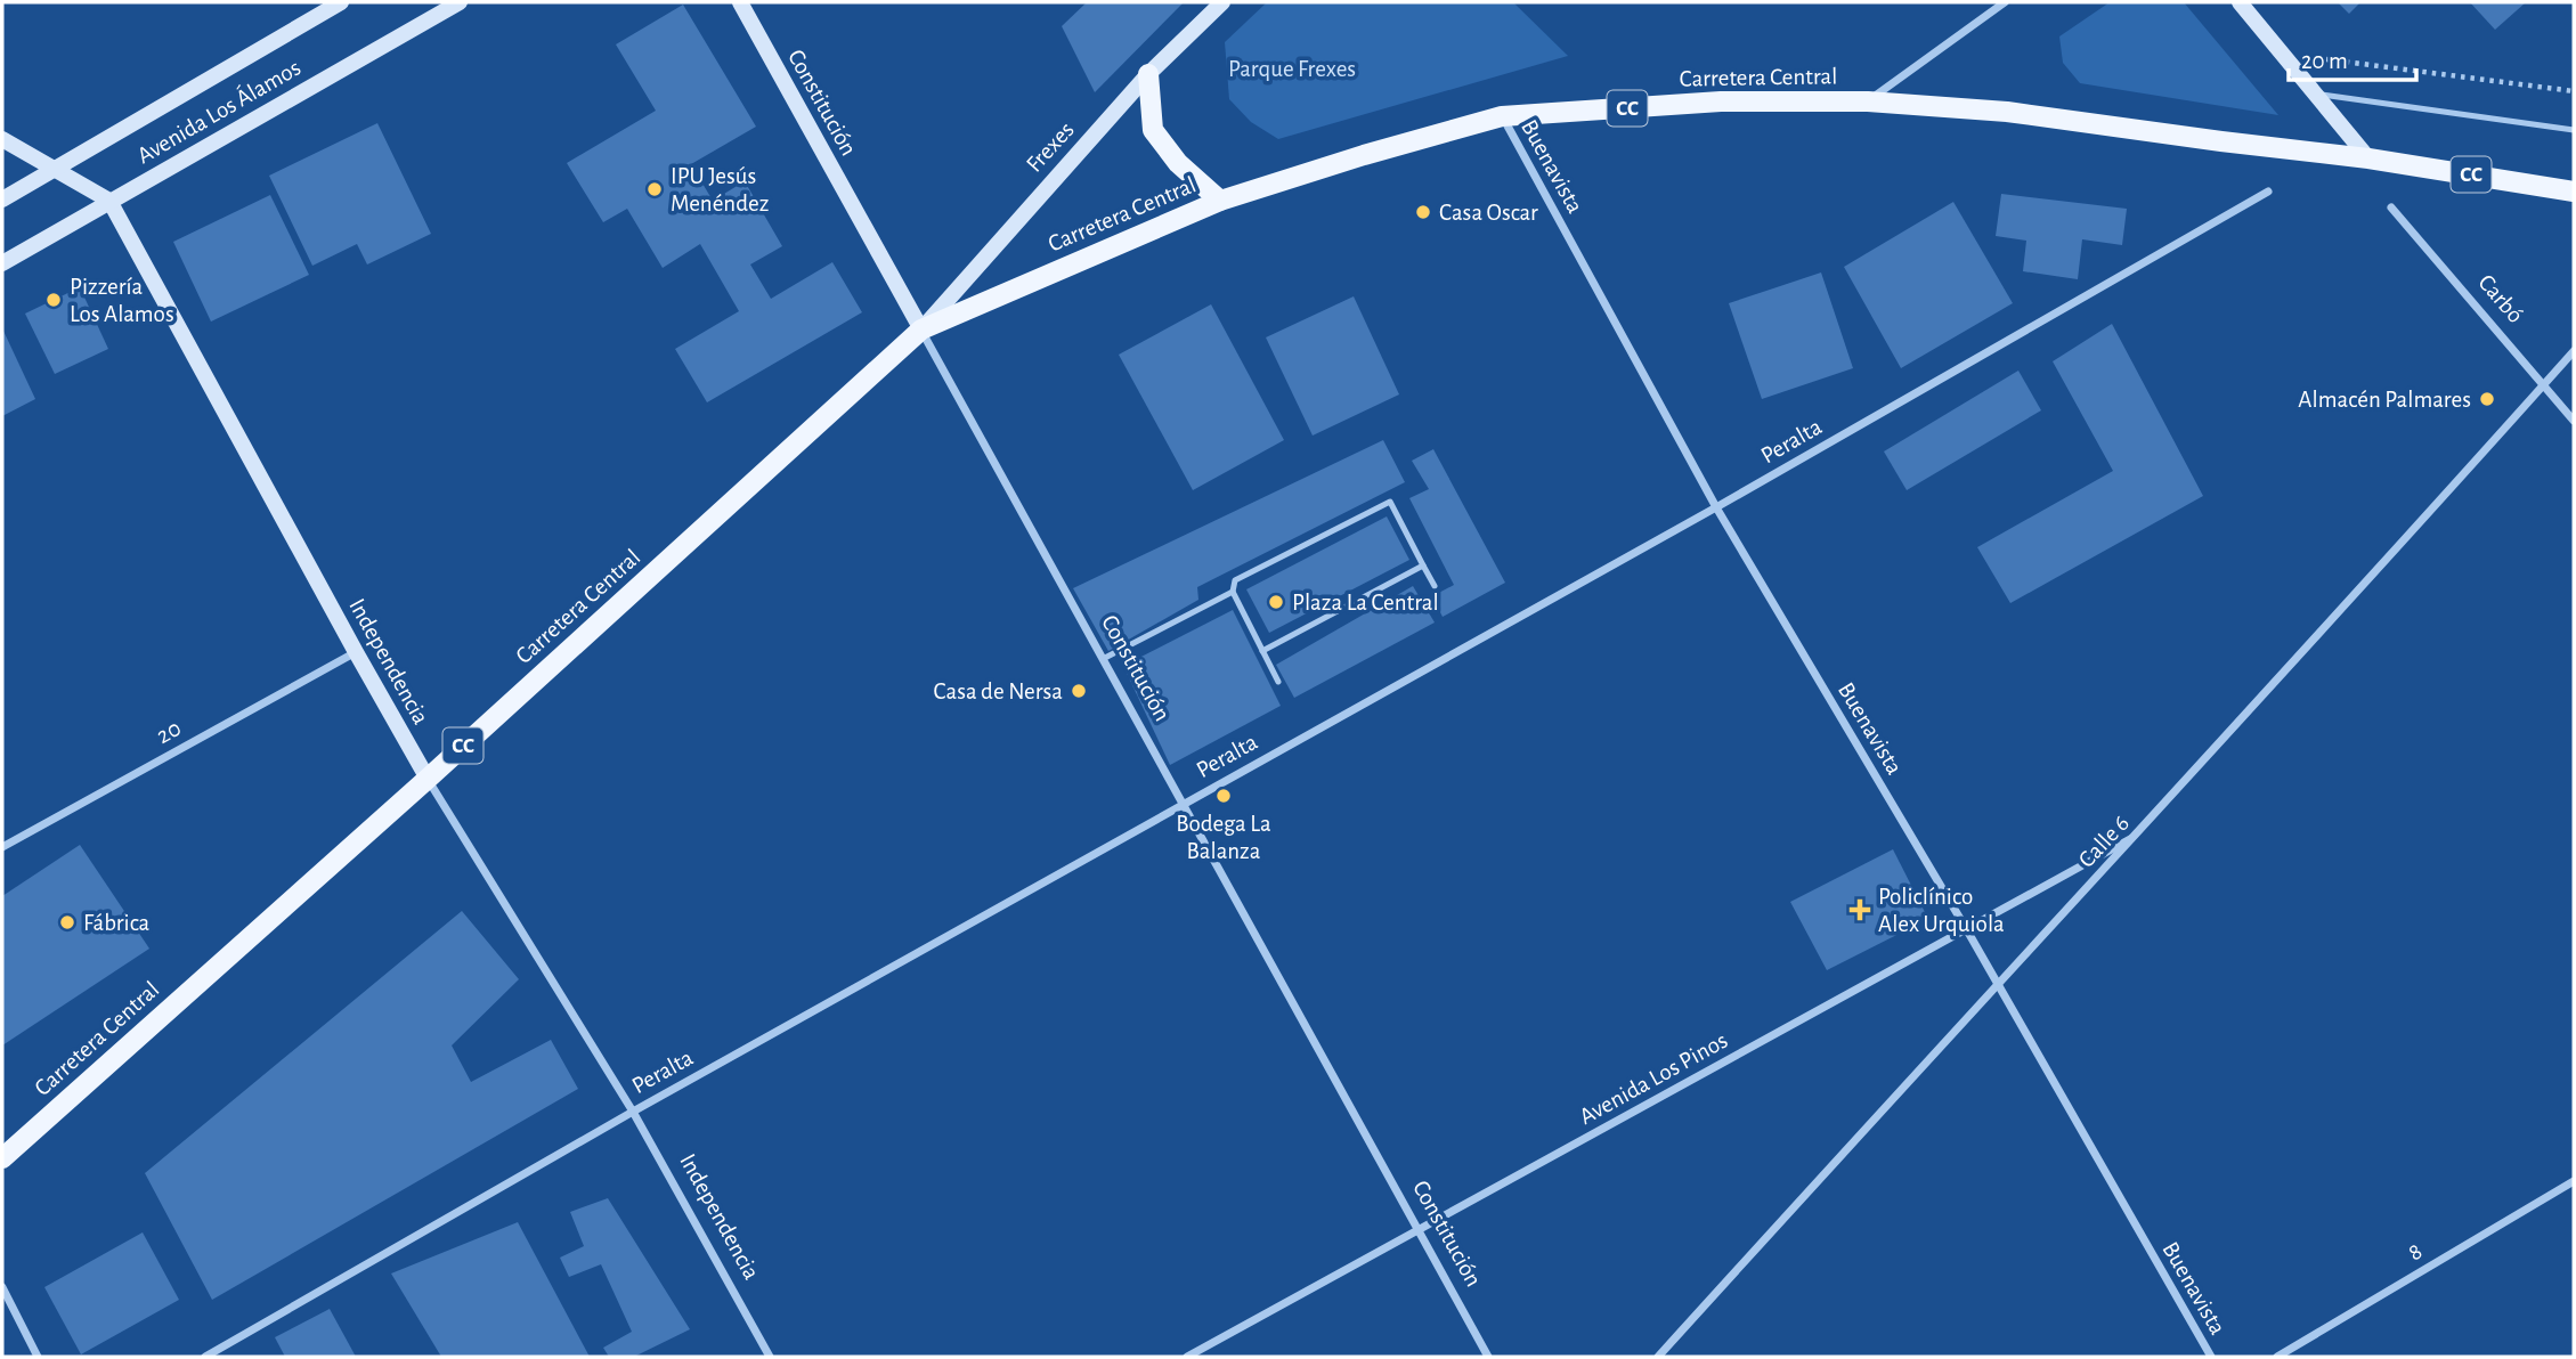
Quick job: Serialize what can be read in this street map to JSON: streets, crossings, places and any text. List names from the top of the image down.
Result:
{
  "streets": {
    "main road": ["Carretera Central", "CC"],
    "street": [
      "Constitución",
      "Avenida Los Álamos",
      "Frexes",
      "Buenavista",
      "Carbó",
      "Peralta",
      "Independencia",
      "20",
      "Calle 6",
      "Avenida Los Pinos",
      "8"
    ]
  },
  "crossings": [
    ["Carretera Central", "Constitución"],
    ["Carretera Central", "Frexes"],
    ["Carretera Central", "Buenavista"],
    ["Carretera Central", "Independencia"],
    ["Constitución", "Frexes"],
    ["Constitución", "Peralta"],
    ["Constitución", "Avenida Los Pinos"],
    ["Avenida Los Álamos", "Independencia"],
    ["Buenavista", "Peralta"],
    ["Buenavista", "Calle 6"],
    ["Buenavista", "Avenida Los Pinos"],
    ["Carbó", "Calle 6"],
    ["Peralta", "Independencia"],
    ["Independencia", "20"],
    ["Calle 6", "Avenida Los Pinos"]
  ],
  "parks": ["Parque Frexes"],
  "places": {
    "other": [
      "IPU Jesús Menéndez",
      "Casa Oscar",
      "Pizzería Los Alamos",
      "Almacén Palmares",
      "Plaza La Central",
      "Casa de Nersa",
      "Bodega La Balanza",
      "Fábrica"
    ],
    "health": ["Policlínico Alex Urquiola"]
  },
  "scale_bar": "20 m"
}
